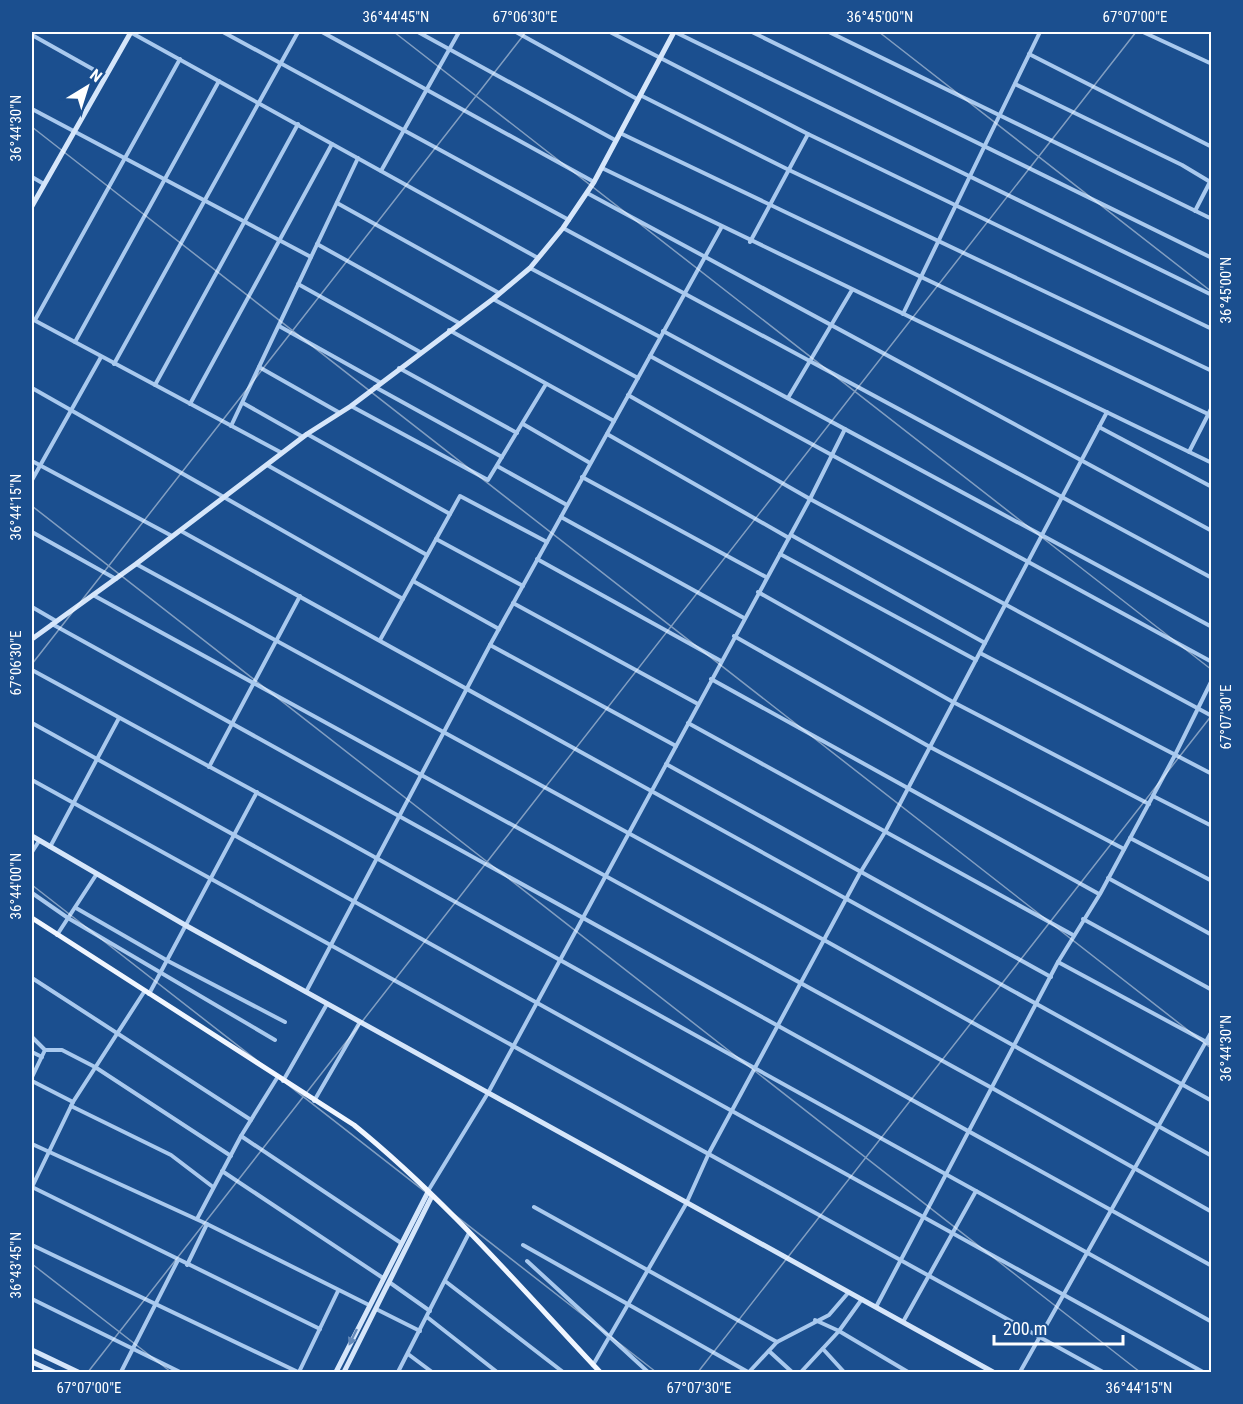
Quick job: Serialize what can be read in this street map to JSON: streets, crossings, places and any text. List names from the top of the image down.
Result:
{
  "scale_bar": "200 m",
  "north": "top right",
  "coordinates": [
    "36°44'45\"N",
    "67°06'30\"E",
    "36°45'00\"N",
    "67°07'00\"E",
    "36°44'30\"N",
    "36°44'15\"N",
    "67°07'30\"E",
    "36°44'00\"N",
    "36°43'45\"N"
  ]
}
